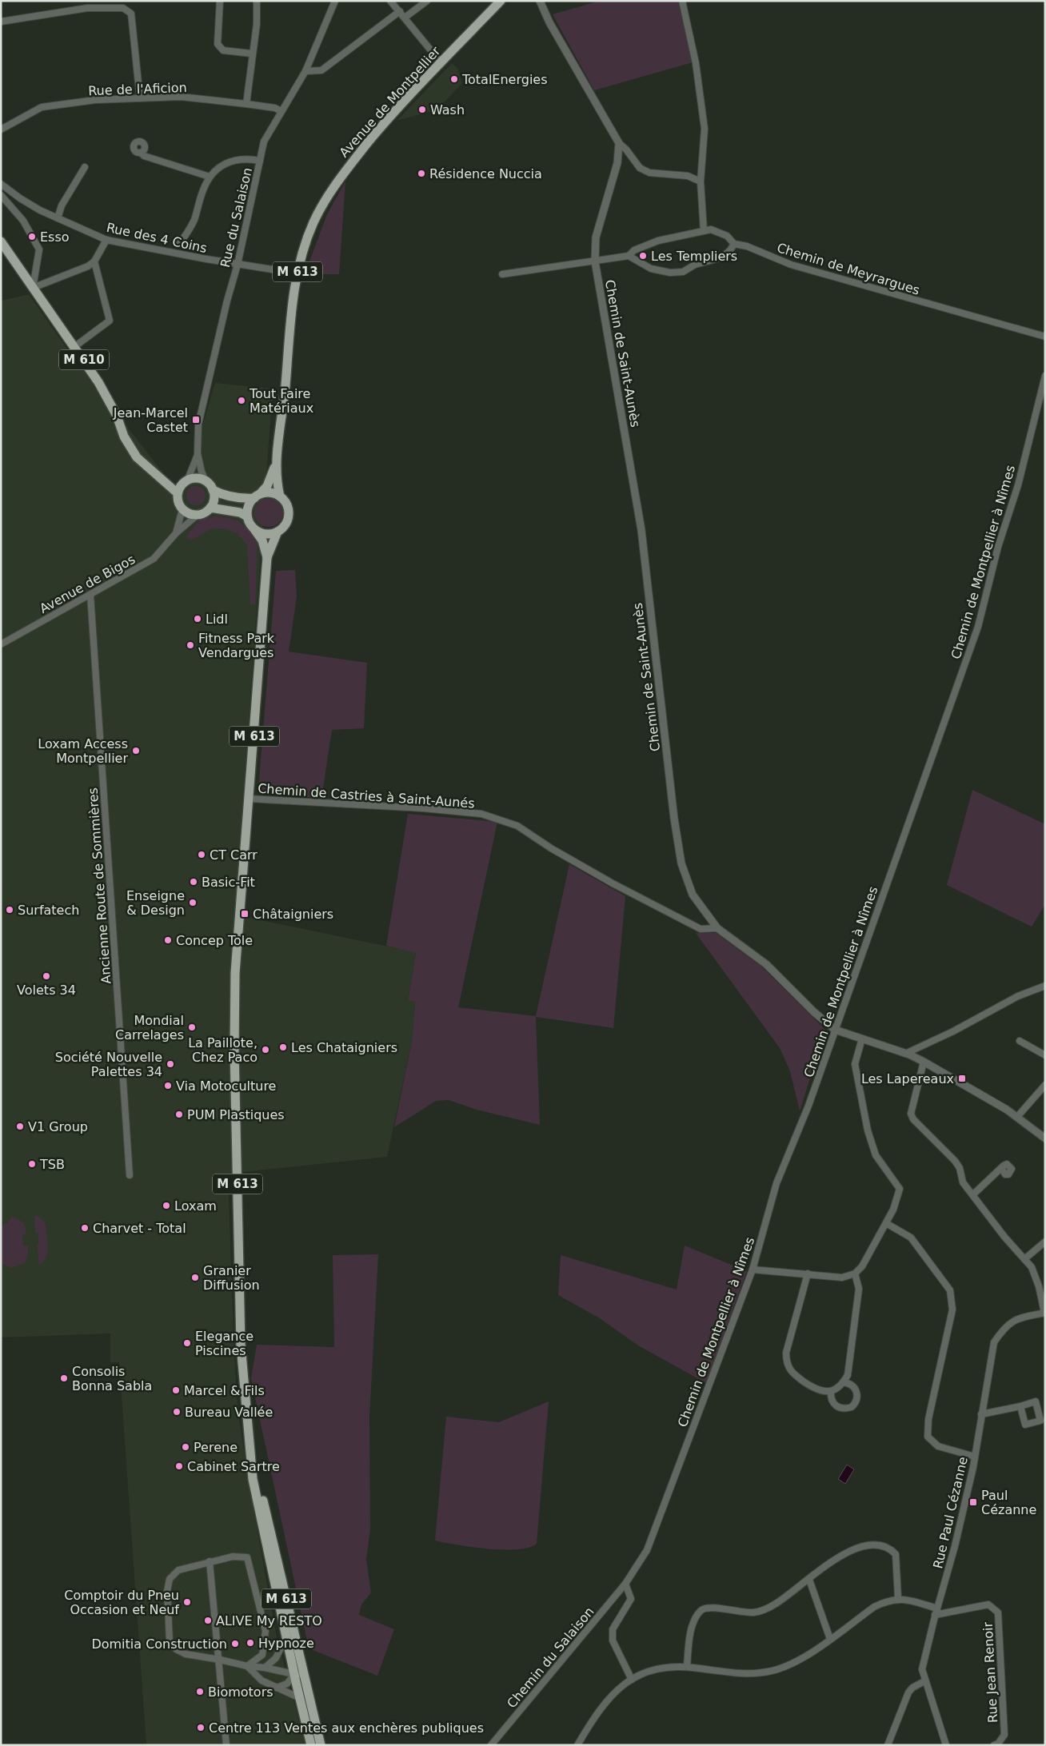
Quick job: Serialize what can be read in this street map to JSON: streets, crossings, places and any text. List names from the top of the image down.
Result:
{
  "streets": {
    "main road": ["Avenue de Montpellier", "M 613", "M 610"],
    "street": [
      "Rue de l'Aficion",
      "Rue du Salaison",
      "Rue des 4 Coins",
      "Chemin de Meyrargues",
      "Chemin de Saint-Aunès",
      "Chemin de Montpellier à Nîmes",
      "Avenue de Bigos",
      "Chemin de Castries à Saint-Aunés",
      "Ancienne Route de Sommières",
      "Rue Paul Cézanne",
      "Chemin du Salaison",
      "Rue Jean Renoir"
    ]
  },
  "crossings": [
    ["Rue de l'Aficion", "Rue du Salaison"],
    ["Avenue de Montpellier", "Rue des 4 Coins"],
    ["Avenue de Montpellier", "M 613"],
    ["Rue du Salaison", "Rue des 4 Coins"],
    ["Rue du Salaison", "M 610"],
    ["Rue du Salaison", "Avenue de Bigos"],
    ["M 613", "Chemin de Castries à Saint-Aunés"],
    ["Chemin de Saint-Aunès", "Chemin de Montpellier à Nîmes"],
    ["Chemin de Saint-Aunès", "Chemin de Castries à Saint-Aunés"],
    ["M 610", "Avenue de Bigos"],
    ["Chemin de Montpellier à Nîmes", "Chemin du Salaison"],
    ["Avenue de Bigos", "Ancienne Route de Sommières"],
    ["Rue Paul Cézanne", "Rue Jean Renoir"]
  ],
  "places": {
    "other": [
      "TotalEnergies",
      "Wash",
      "Résidence Nuccia",
      "Esso",
      "Les Templiers",
      "Tout Faire Matériaux",
      "Lidl",
      "Fitness Park Vendargues",
      "Loxam Access Montpellier",
      "CT Carr",
      "Basic-Fit",
      "Enseigne & Design",
      "Surfatech",
      "Concep Tole",
      "Volets 34",
      "Mondial Carrelages",
      "Les Chataigniers",
      "La Paillote, Chez Paco",
      "Société Nouvelle Palettes 34",
      "Via Motoculture",
      "PUM Plastiques",
      "V1 Group",
      "TSB",
      "Loxam",
      "Charvet - Total",
      "Granier Diffusion",
      "Elegance Piscines",
      "Consolis Bonna Sabla",
      "Marcel & Fils",
      "Bureau Vallée",
      "Perene",
      "Cabinet Sartre",
      "Comptoir du Pneu Occasion et Neuf",
      "ALIVE My RESTO",
      "Hypnoze",
      "Domitia Construction",
      "Biomotors",
      "Centre 113 Ventes aux enchères publiques"
    ],
    "transit": [
      "Jean-Marcel Castet",
      "Châtaigniers",
      "Les Lapereaux",
      "Paul Cézanne"
    ]
  }
}
